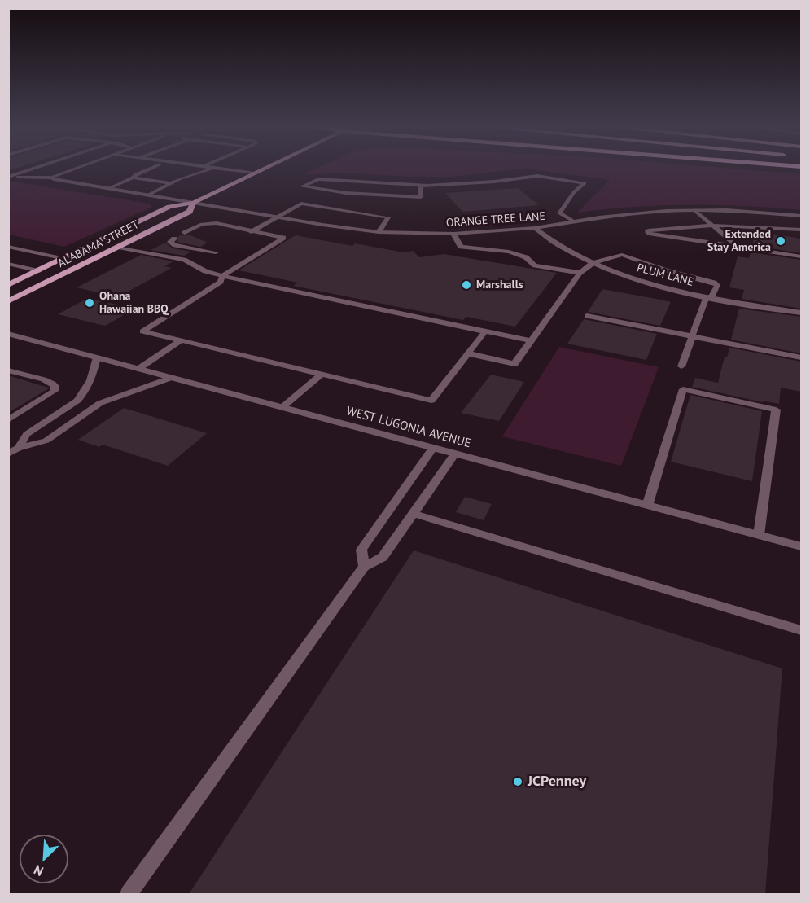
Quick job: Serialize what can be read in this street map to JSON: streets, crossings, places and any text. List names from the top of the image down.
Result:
{
  "streets": {
    "main road": ["ALABAMA STREET"],
    "street": ["ORANGE TREE LANE", "PLUM LANE", "WEST LUGONIA AVENUE"]
  },
  "crossings": [
    ["ORANGE TREE LANE", "ALABAMA STREET"],
    ["ORANGE TREE LANE", "PLUM LANE"]
  ],
  "places": [
    "Extended Stay America",
    "Marshalls",
    "Ohana Hawaiian BBQ",
    "JCPenney"
  ],
  "north": "bottom left"
}
